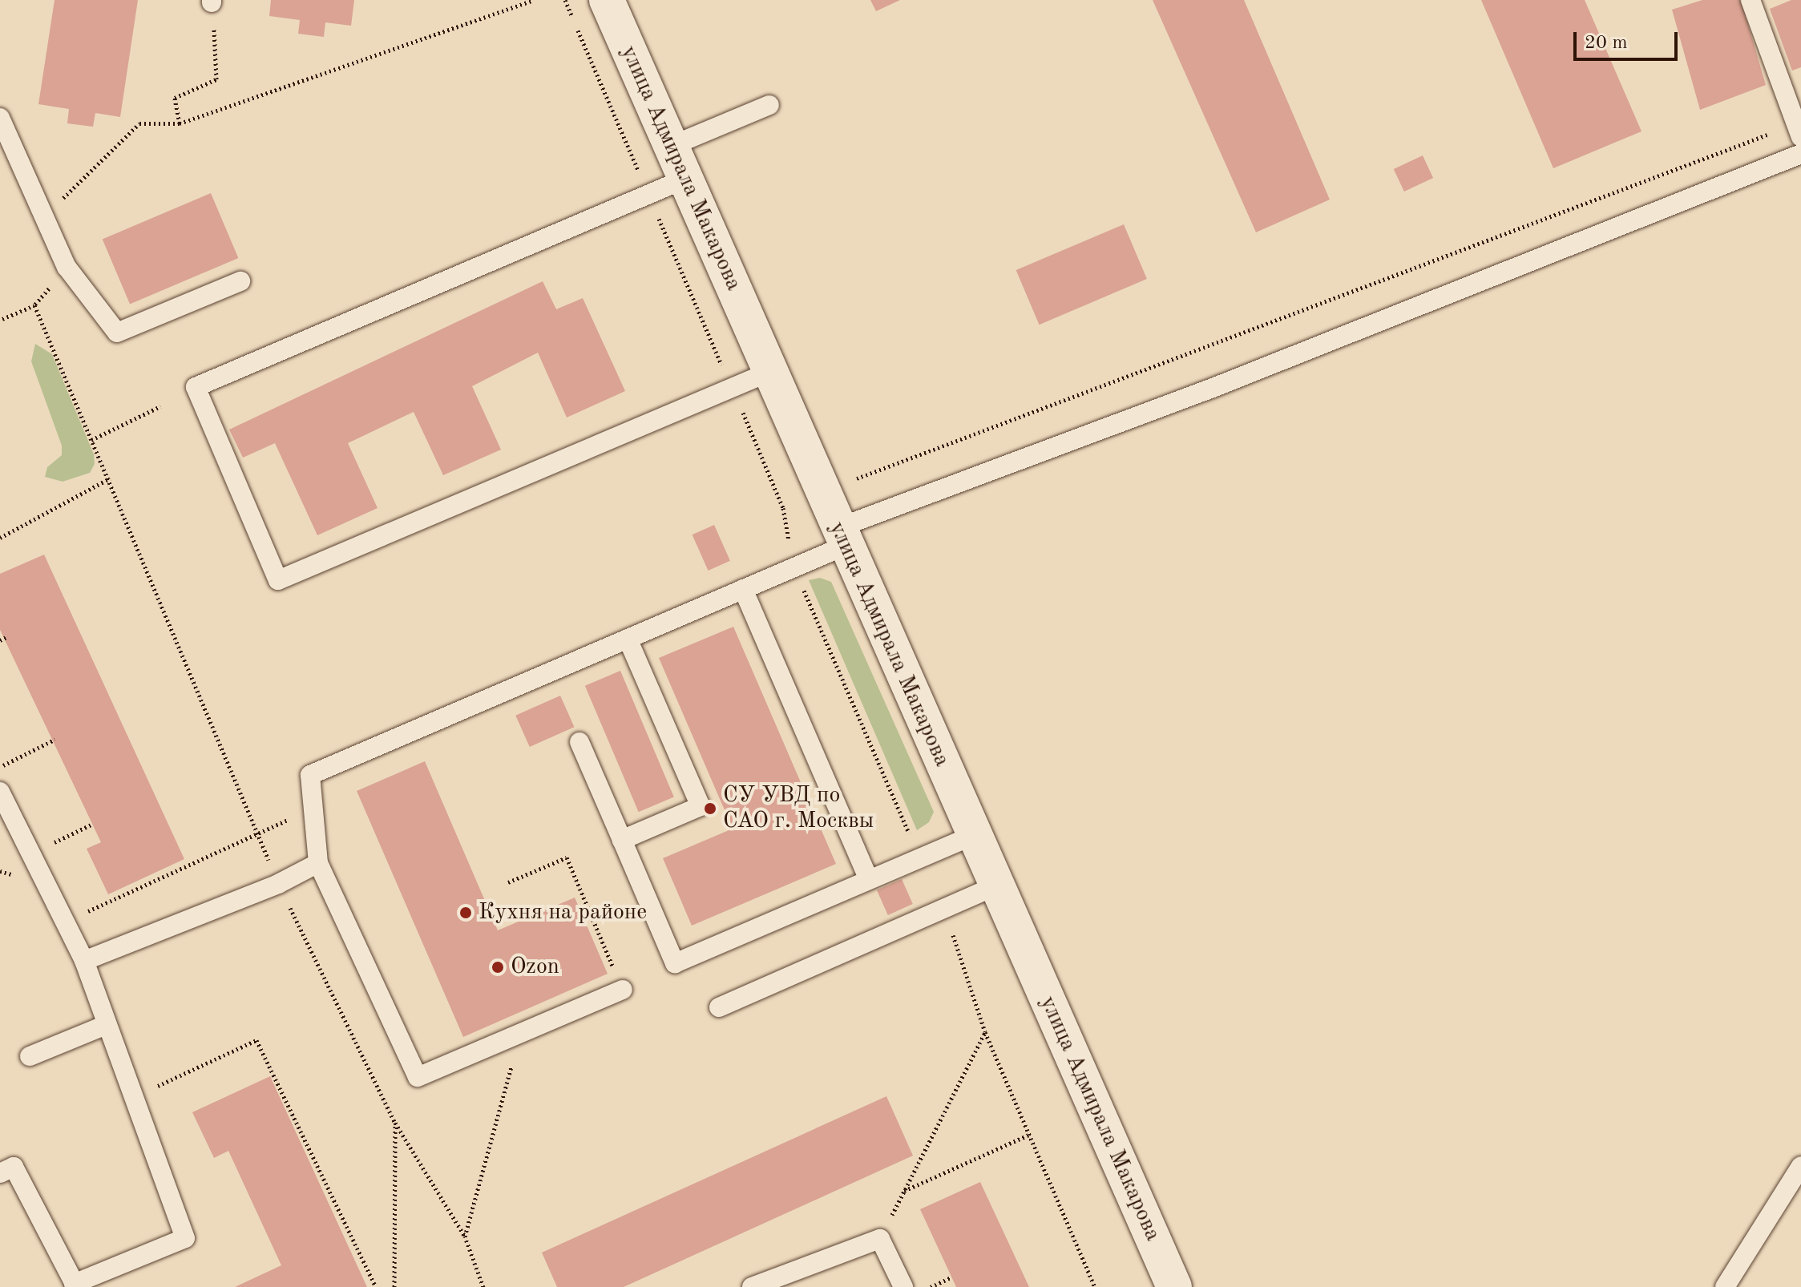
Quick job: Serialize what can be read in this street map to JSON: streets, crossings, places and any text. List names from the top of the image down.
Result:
{
  "streets": {
    "street": ["улица Адмирала Макарова"]
  },
  "places": ["СУ УВД по САО г. Москвы", "Кухня на районе", "Ozon"],
  "scale_bar": "20 m"
}
